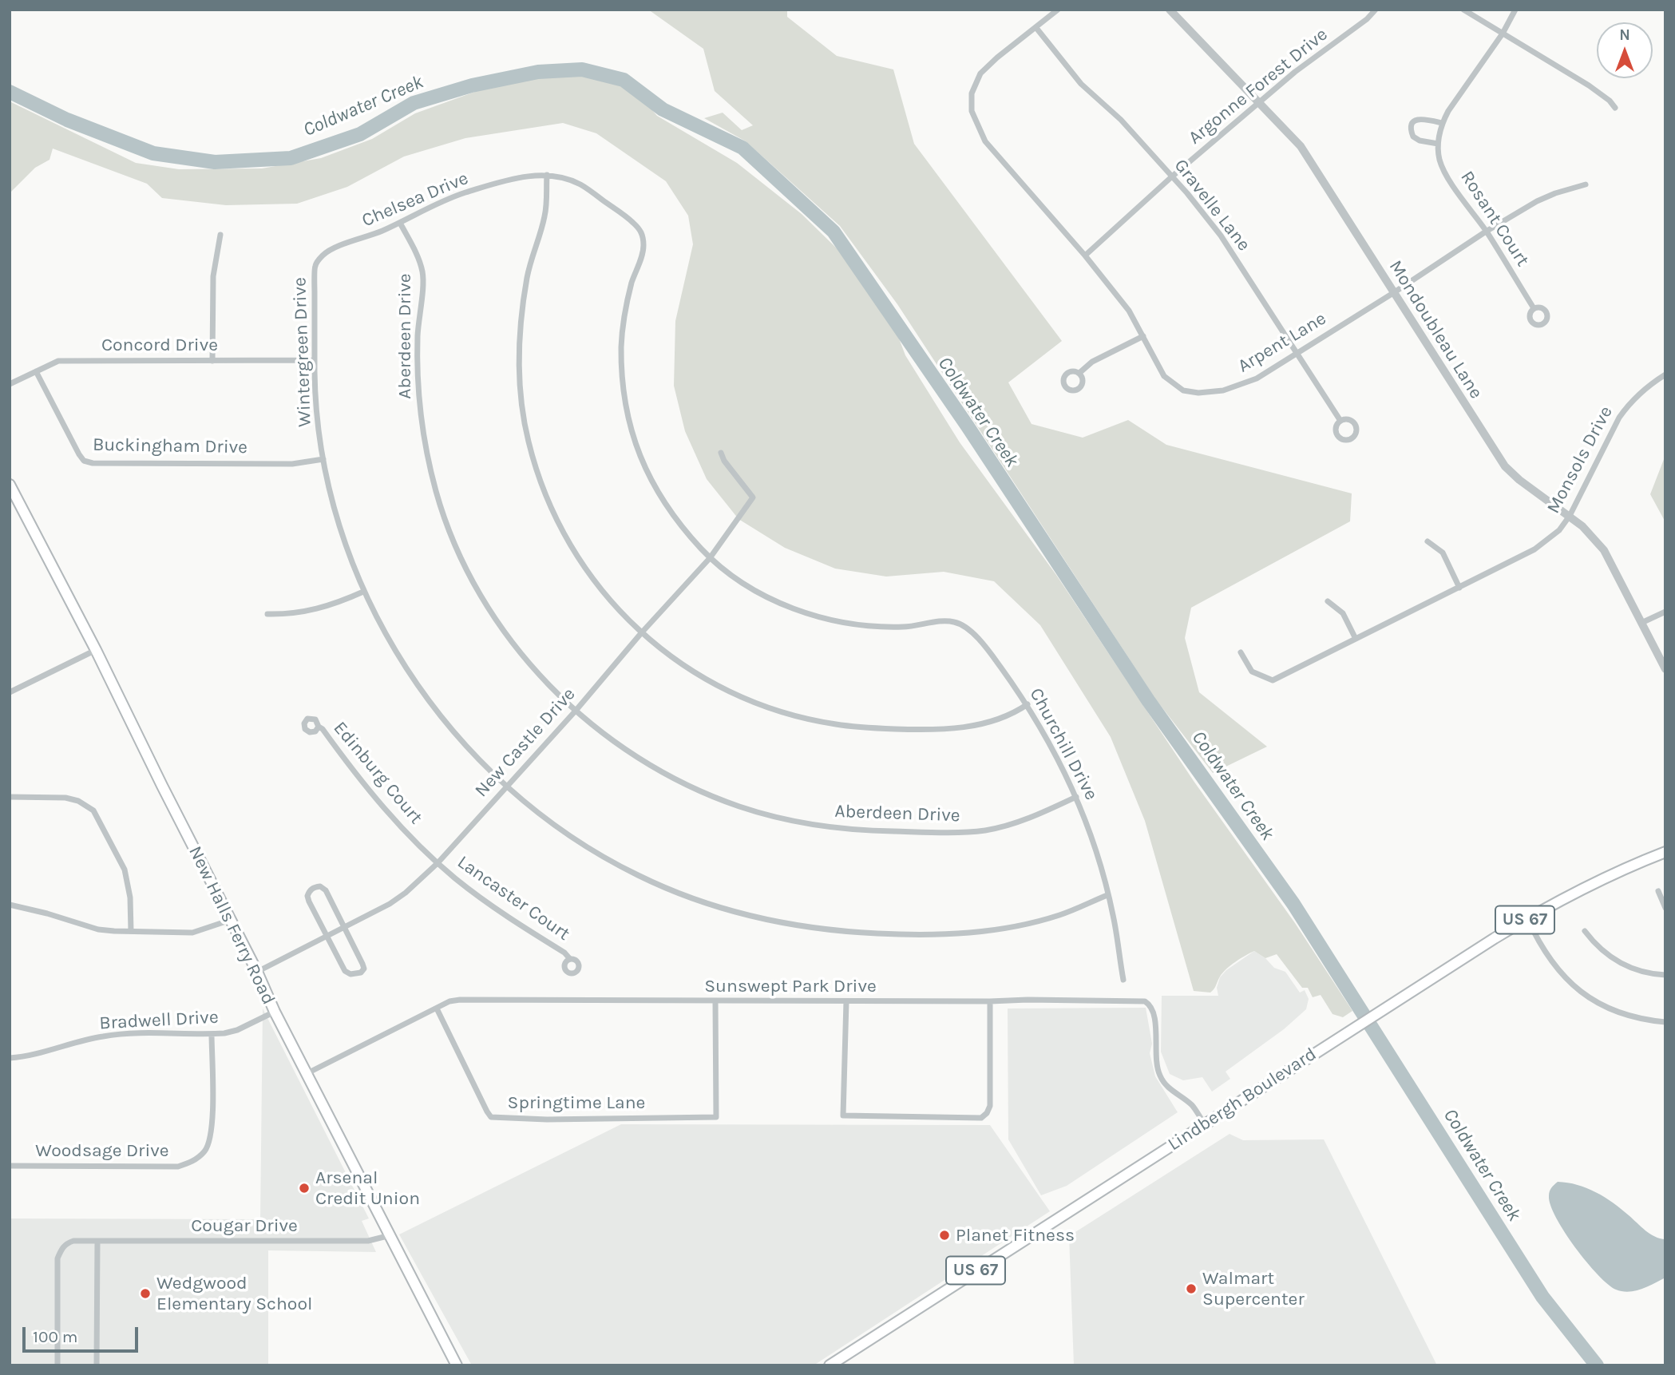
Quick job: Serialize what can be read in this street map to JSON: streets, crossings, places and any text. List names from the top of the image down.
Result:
{
  "streets": {
    "main road": ["US 67", "New Halls Ferry Road", "Lindbergh Boulevard"],
    "street": [
      "Argonne Forest Drive",
      "Chelsea Drive",
      "Gravelle Lane",
      "Rosant Court",
      "Mondoubleau Lane",
      "Aberdeen Drive",
      "Arpent Lane",
      "Concord Drive",
      "Wintergreen Drive",
      "Buckingham Drive",
      "Monsols Drive",
      "New Castle Drive",
      "Churchill Drive",
      "Edinburg Court",
      "Lancaster Court",
      "Sunswept Park Drive",
      "Bradwell Drive",
      "Springtime Lane",
      "Woodsage Drive",
      "Cougar Drive"
    ]
  },
  "crossings": [
    ["Argonne Forest Drive", "Gravelle Lane"],
    ["Argonne Forest Drive", "Mondoubleau Lane"],
    ["Argonne Forest Drive", "Arpent Lane"],
    ["Chelsea Drive", "Aberdeen Drive"],
    ["Chelsea Drive", "Wintergreen Drive"],
    ["Chelsea Drive", "Churchill Drive"],
    ["Gravelle Lane", "Arpent Lane"],
    ["Rosant Court", "Arpent Lane"],
    ["Mondoubleau Lane", "Arpent Lane"],
    ["Mondoubleau Lane", "Monsols Drive"],
    ["Aberdeen Drive", "New Castle Drive"],
    ["Aberdeen Drive", "Churchill Drive"],
    ["Concord Drive", "Wintergreen Drive"],
    ["Concord Drive", "Buckingham Drive"],
    ["Wintergreen Drive", "Buckingham Drive"],
    ["Wintergreen Drive", "New Castle Drive"],
    ["Wintergreen Drive", "Churchill Drive"],
    ["New Castle Drive", "Churchill Drive"],
    ["New Castle Drive", "Edinburg Court"],
    ["New Castle Drive", "Lancaster Court"],
    ["New Castle Drive", "New Halls Ferry Road"],
    ["Edinburg Court", "Lancaster Court"],
    ["New Halls Ferry Road", "Sunswept Park Drive"],
    ["New Halls Ferry Road", "Bradwell Drive"],
    ["New Halls Ferry Road", "Cougar Drive"],
    ["Sunswept Park Drive", "Lindbergh Boulevard"],
    ["Sunswept Park Drive", "Springtime Lane"],
    ["Bradwell Drive", "Woodsage Drive"]
  ],
  "water": ["Coldwater Creek"],
  "places": [
    "Arsenal Credit Union",
    "Planet Fitness",
    "Walmart Supercenter",
    "Wedgwood Elementary School"
  ],
  "scale_bar": "100 m",
  "north": "top"
}
